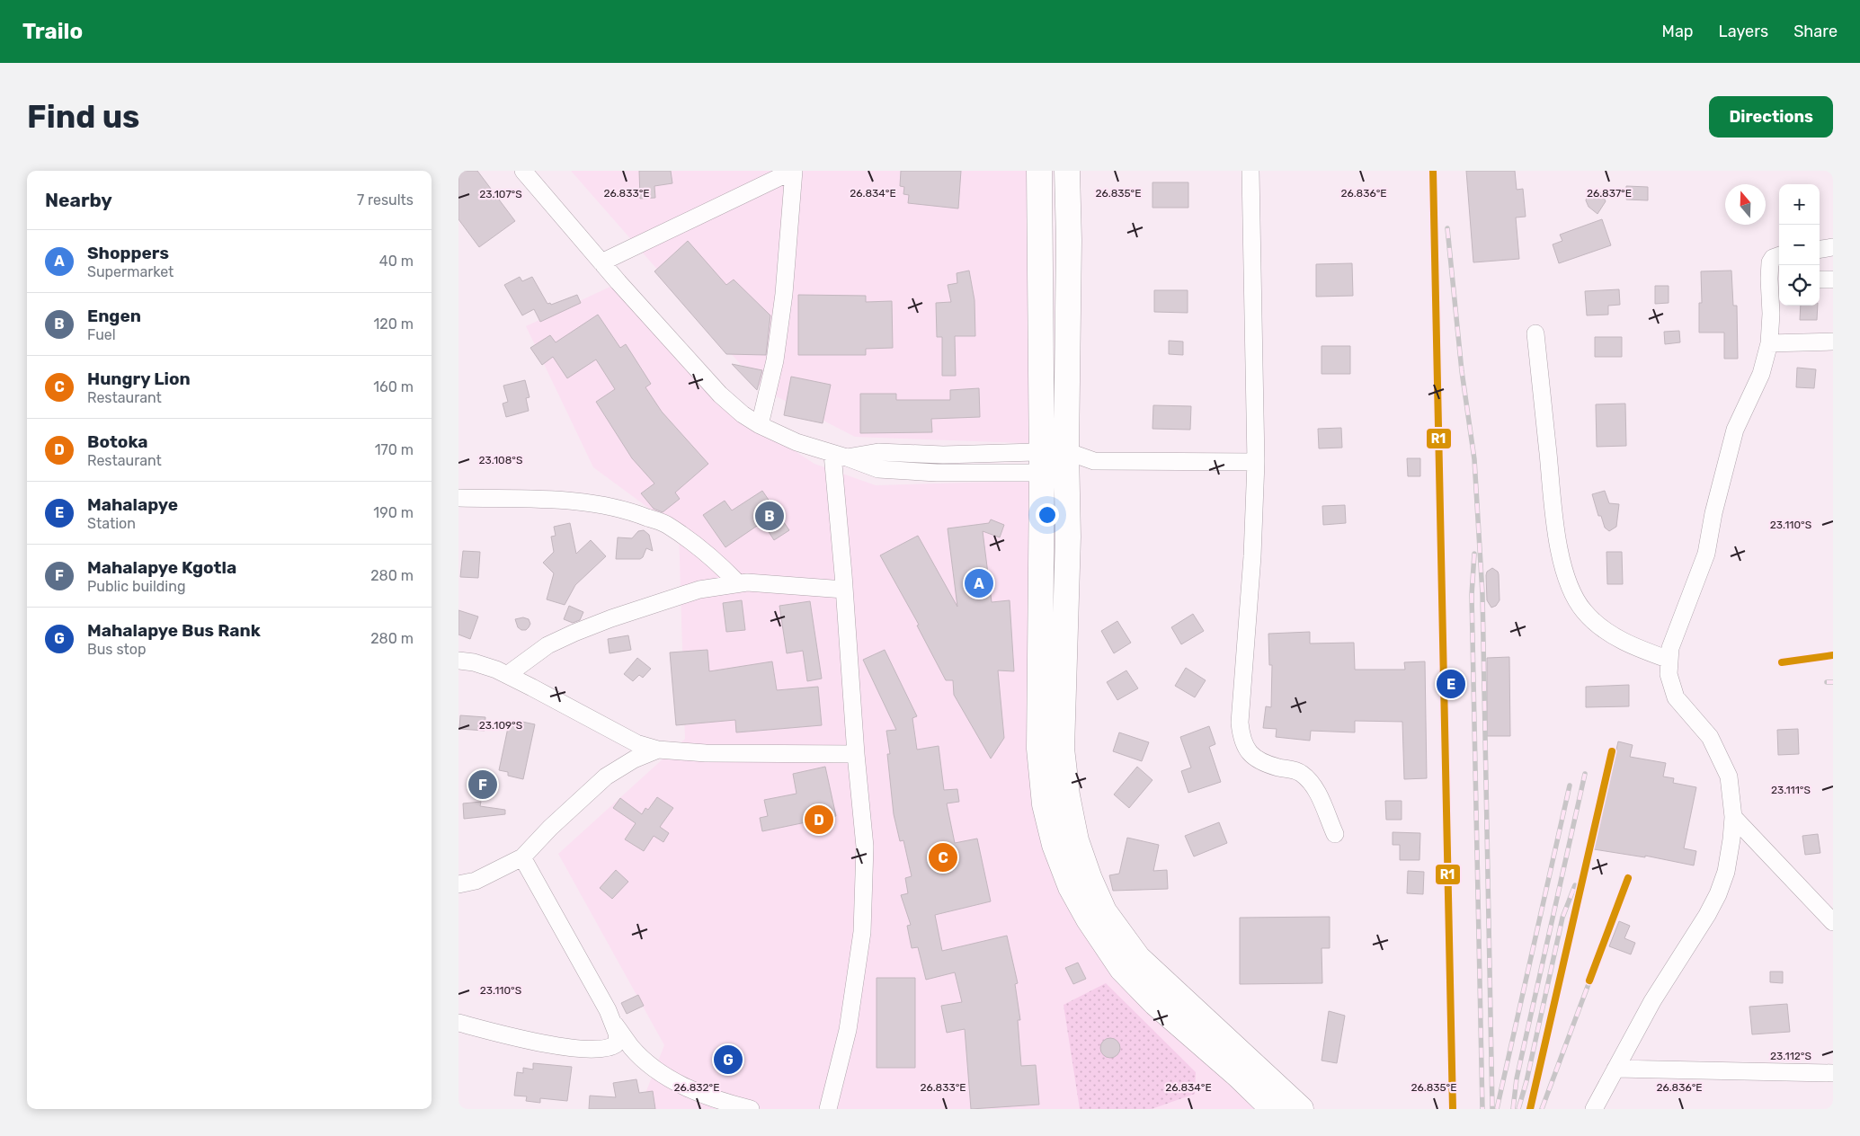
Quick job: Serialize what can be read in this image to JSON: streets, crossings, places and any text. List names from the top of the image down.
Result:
{
  "lines": ["transit line R1"],
  "north": "top",
  "page": {
    "header": "Trailo",
    "nav": ["Map", "Layers", "Share"],
    "buttons": "Directions",
    "title": "Find us",
    "heading": ["Nearby", "7 results"],
    "map_buttons": ["+", "−"],
    "list": [
      {
        "mark": "A",
        "name": "Shoppers",
        "note": "Supermarket",
        "value": "40 m"
      },
      {
        "mark": "B",
        "name": "Engen",
        "note": "Fuel",
        "value": "120 m"
      },
      {
        "mark": "C",
        "name": "Hungry Lion",
        "note": "Restaurant",
        "value": "160 m"
      },
      {
        "mark": "D",
        "name": "Botoka",
        "note": "Restaurant",
        "value": "170 m"
      },
      {
        "mark": "E",
        "name": "Mahalapye",
        "note": "Station",
        "value": "190 m"
      },
      {
        "mark": "F",
        "name": "Mahalapye Kgotla",
        "note": "Public building",
        "value": "280 m"
      },
      {
        "mark": "G",
        "name": "Mahalapye Bus Rank",
        "note": "Bus stop",
        "value": "280 m"
      }
    ],
    "pins": [
      "B",
      "A",
      "E",
      "F",
      "D",
      "C",
      "G"
    ]
  },
  "coordinates": [
    "26.835°E",
    "26.836°E",
    "26.837°E",
    "26.833°E",
    "26.834°E",
    "23.107°S",
    "23.108°S",
    "23.110°S",
    "23.109°S",
    "23.111°S",
    "23.112°S",
    "26.832°E"
  ]
}
